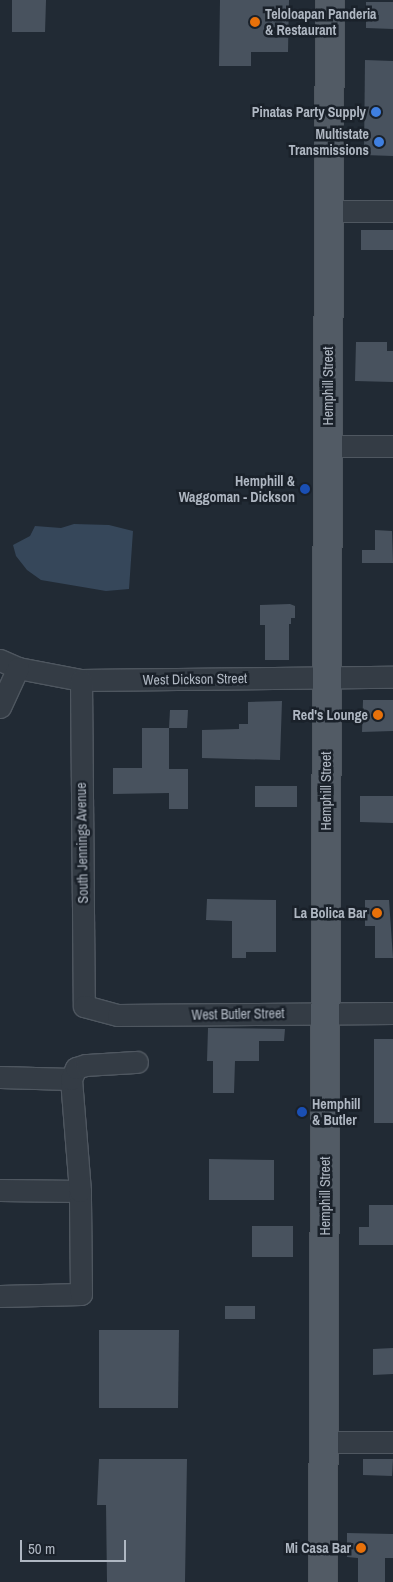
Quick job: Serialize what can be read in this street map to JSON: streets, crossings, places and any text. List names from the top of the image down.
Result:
{
  "streets": {
    "main road": ["Hemphill Street"],
    "street": ["West Dickson Street", "South Jennings Avenue", "West Butler Street"]
  },
  "crossings": [
    ["Hemphill Street", "West Dickson Street"],
    ["Hemphill Street", "West Butler Street"],
    ["West Dickson Street", "South Jennings Avenue"],
    ["South Jennings Avenue", "West Butler Street"]
  ],
  "places": [
    "Teloloapan Panderia & Restaurant",
    "Pinatas Party Supply",
    "Multistate Transmissions",
    "Hemphill & Waggoman - Dickson",
    "Red's Lounge",
    "La Bolica Bar",
    "Hemphill & Butler",
    "Mi Casa Bar"
  ],
  "scale_bar": "50 m"
}
